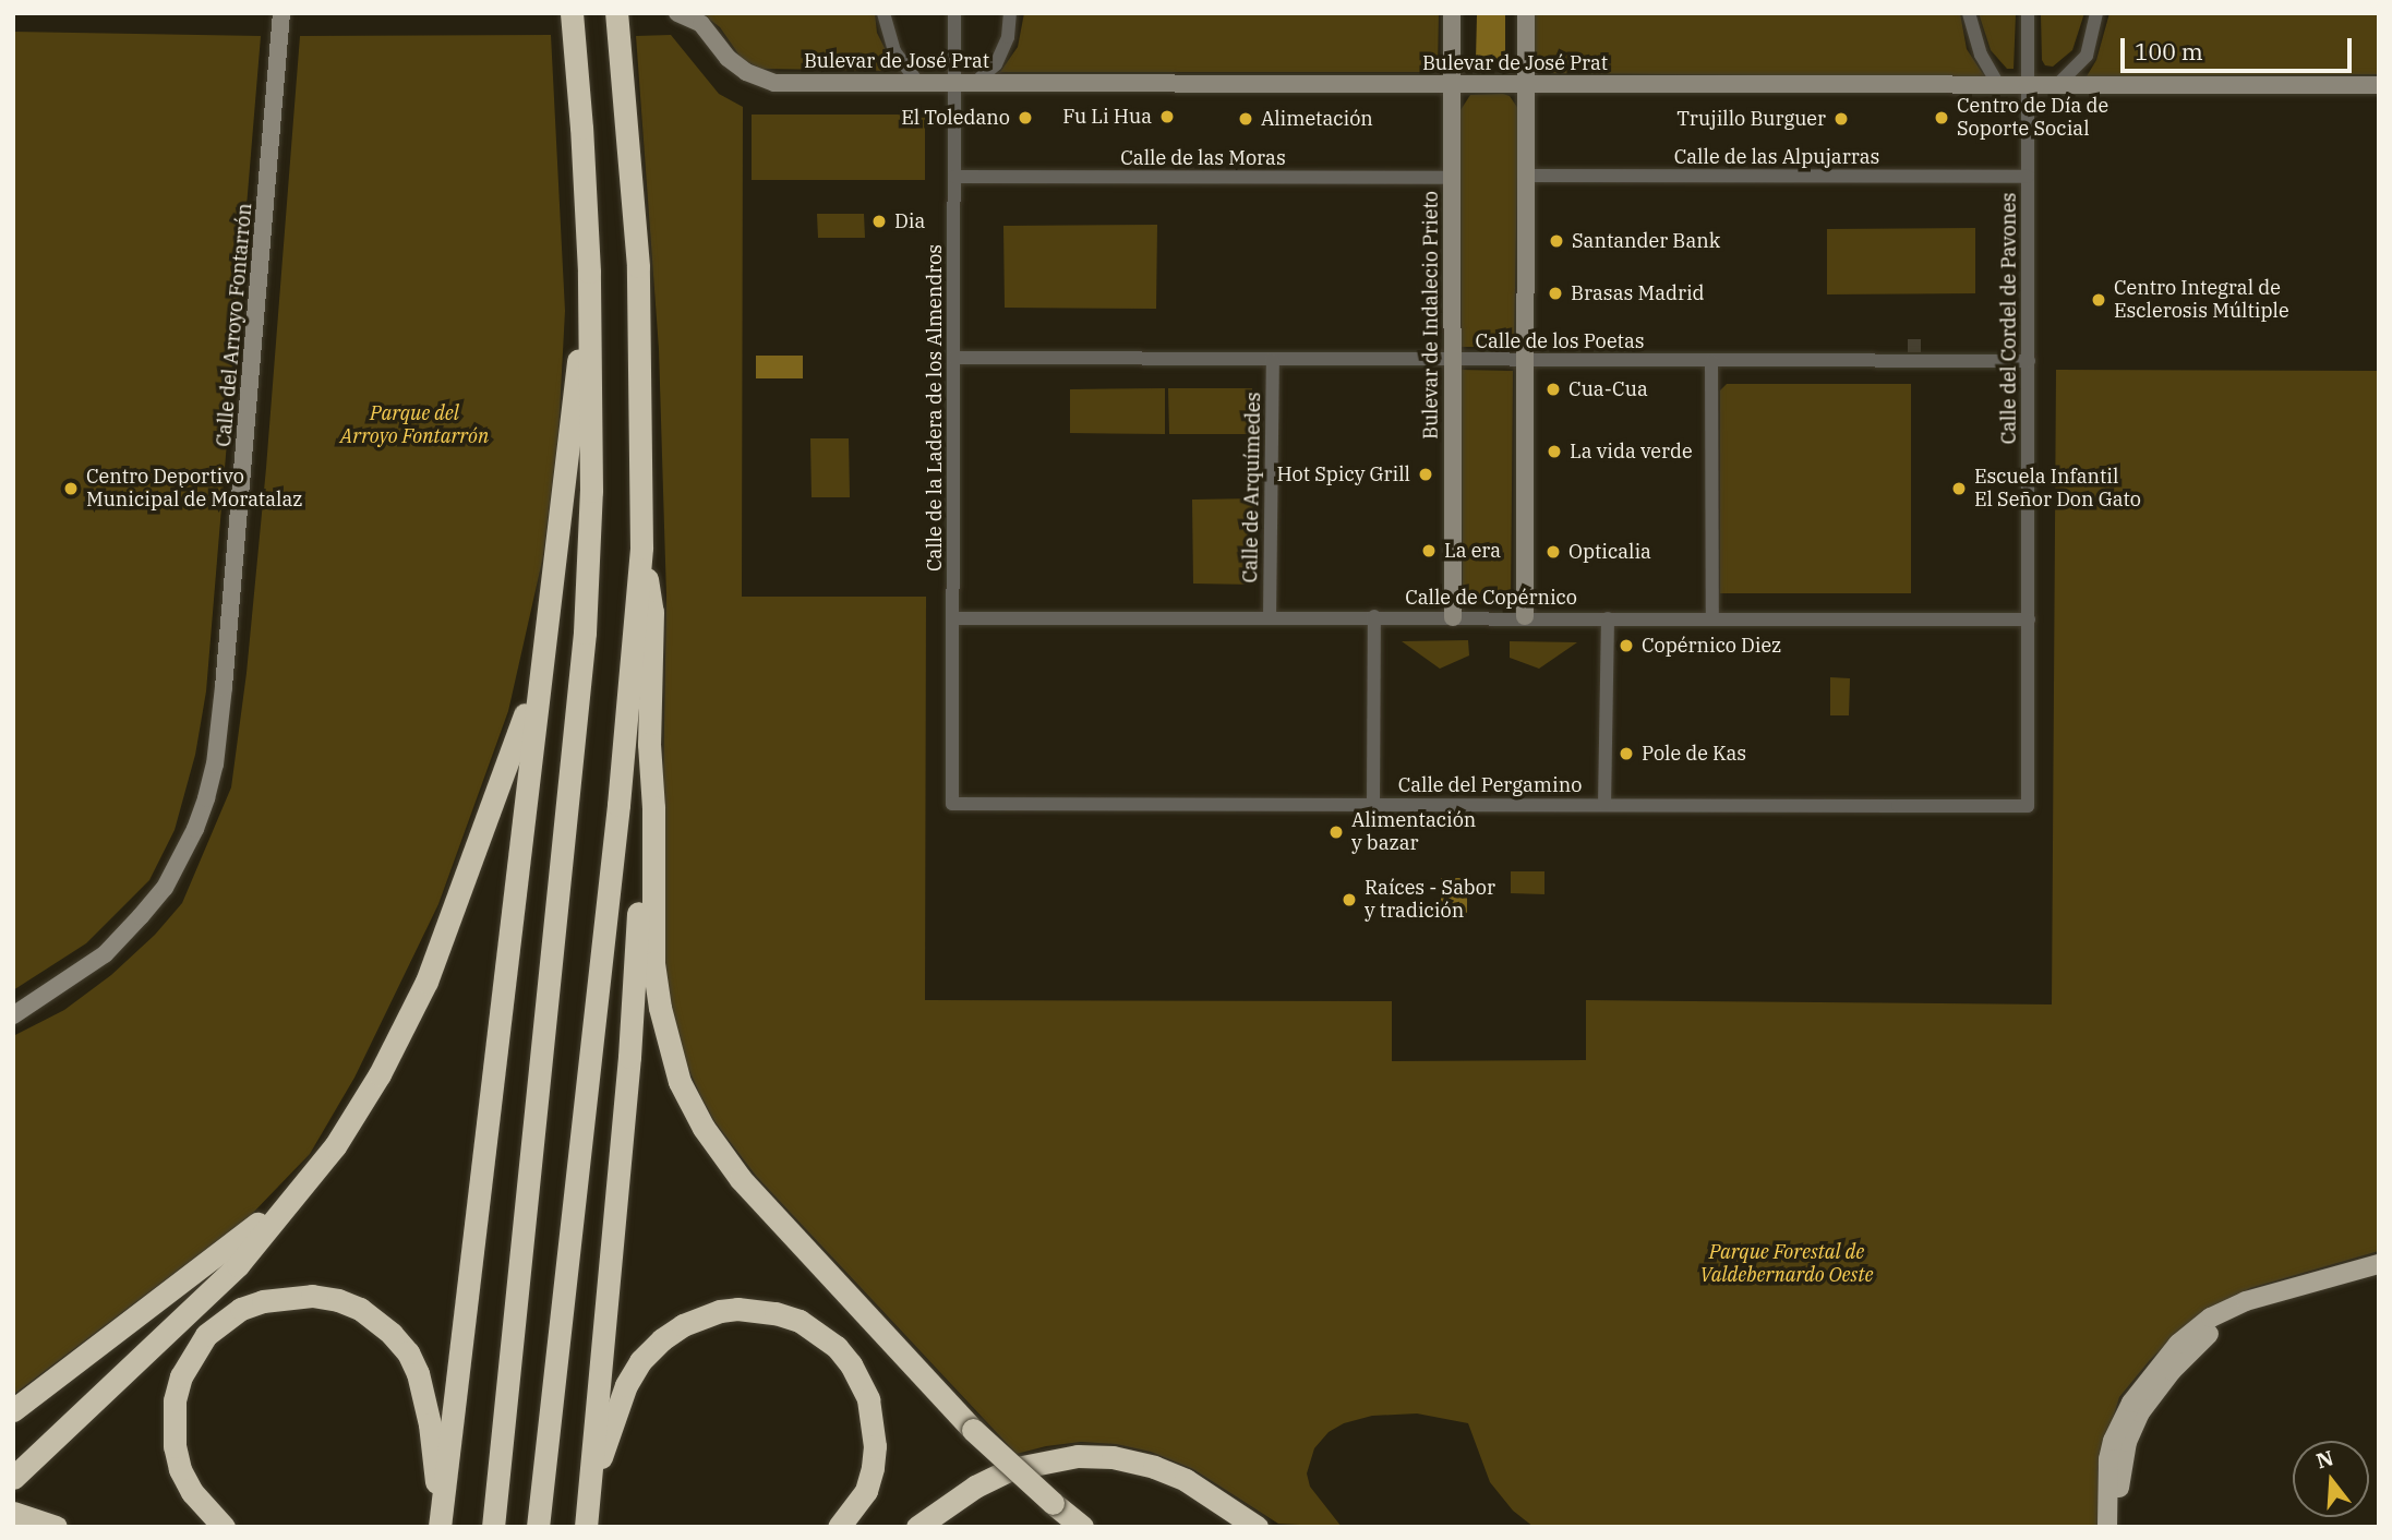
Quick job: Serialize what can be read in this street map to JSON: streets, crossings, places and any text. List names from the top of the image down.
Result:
{
  "streets": {
    "street": [
      "Bulevar de José Prat",
      "Calle de las Alpujarras",
      "Calle de las Moras",
      "Bulevar de Indalecio Prieto",
      "Calle del Cordel de Pavones",
      "Calle del Arroyo Fontarrón",
      "Calle de los Poetas",
      "Calle de la Ladera de los Almendros",
      "Calle de Arquímedes",
      "Calle de Copérnico",
      "Calle del Pergamino"
    ]
  },
  "crossings": [
    ["Bulevar de José Prat", "Bulevar de Indalecio Prieto"],
    ["Bulevar de José Prat", "Calle del Cordel de Pavones"],
    ["Bulevar de José Prat", "Calle de la Ladera de los Almendros"],
    ["Calle de las Alpujarras", "Calle del Cordel de Pavones"],
    ["Calle de las Moras", "Bulevar de Indalecio Prieto"],
    ["Calle de las Moras", "Calle de la Ladera de los Almendros"],
    ["Bulevar de Indalecio Prieto", "Calle de los Poetas"],
    ["Bulevar de Indalecio Prieto", "Calle de Copérnico"],
    ["Calle del Cordel de Pavones", "Calle de los Poetas"],
    ["Calle del Cordel de Pavones", "Calle de Copérnico"],
    ["Calle del Cordel de Pavones", "Calle del Pergamino"],
    ["Calle de los Poetas", "Calle de la Ladera de los Almendros"],
    ["Calle de los Poetas", "Calle de Arquímedes"],
    ["Calle de la Ladera de los Almendros", "Calle de Copérnico"],
    ["Calle de la Ladera de los Almendros", "Calle del Pergamino"],
    ["Calle de Arquímedes", "Calle de Copérnico"]
  ],
  "parks": ["Parque del Arroyo Fontarrón", "Parque Forestal de Valdebernardo Oeste"],
  "places": [
    "Fu Li Hua",
    "El Toledano",
    "Centro de Día de Soporte Social",
    "Alimetación",
    "Trujillo Burguer",
    "Dia",
    "Santander Bank",
    "Brasas Madrid",
    "Centro Integral de Esclerosis Múltiple",
    "Cua-Cua",
    "La vida verde",
    "Hot Spicy Grill",
    "Centro Deportivo Municipal de Moratalaz",
    "Escuela Infantil El Señor Don Gato",
    "La era",
    "Opticalia",
    "Copérnico Diez",
    "Pole de Kas",
    "Alimentación y bazar",
    "Raíces - Sabor y tradición"
  ],
  "scale_bar": "100 m",
  "north": "top"
}
